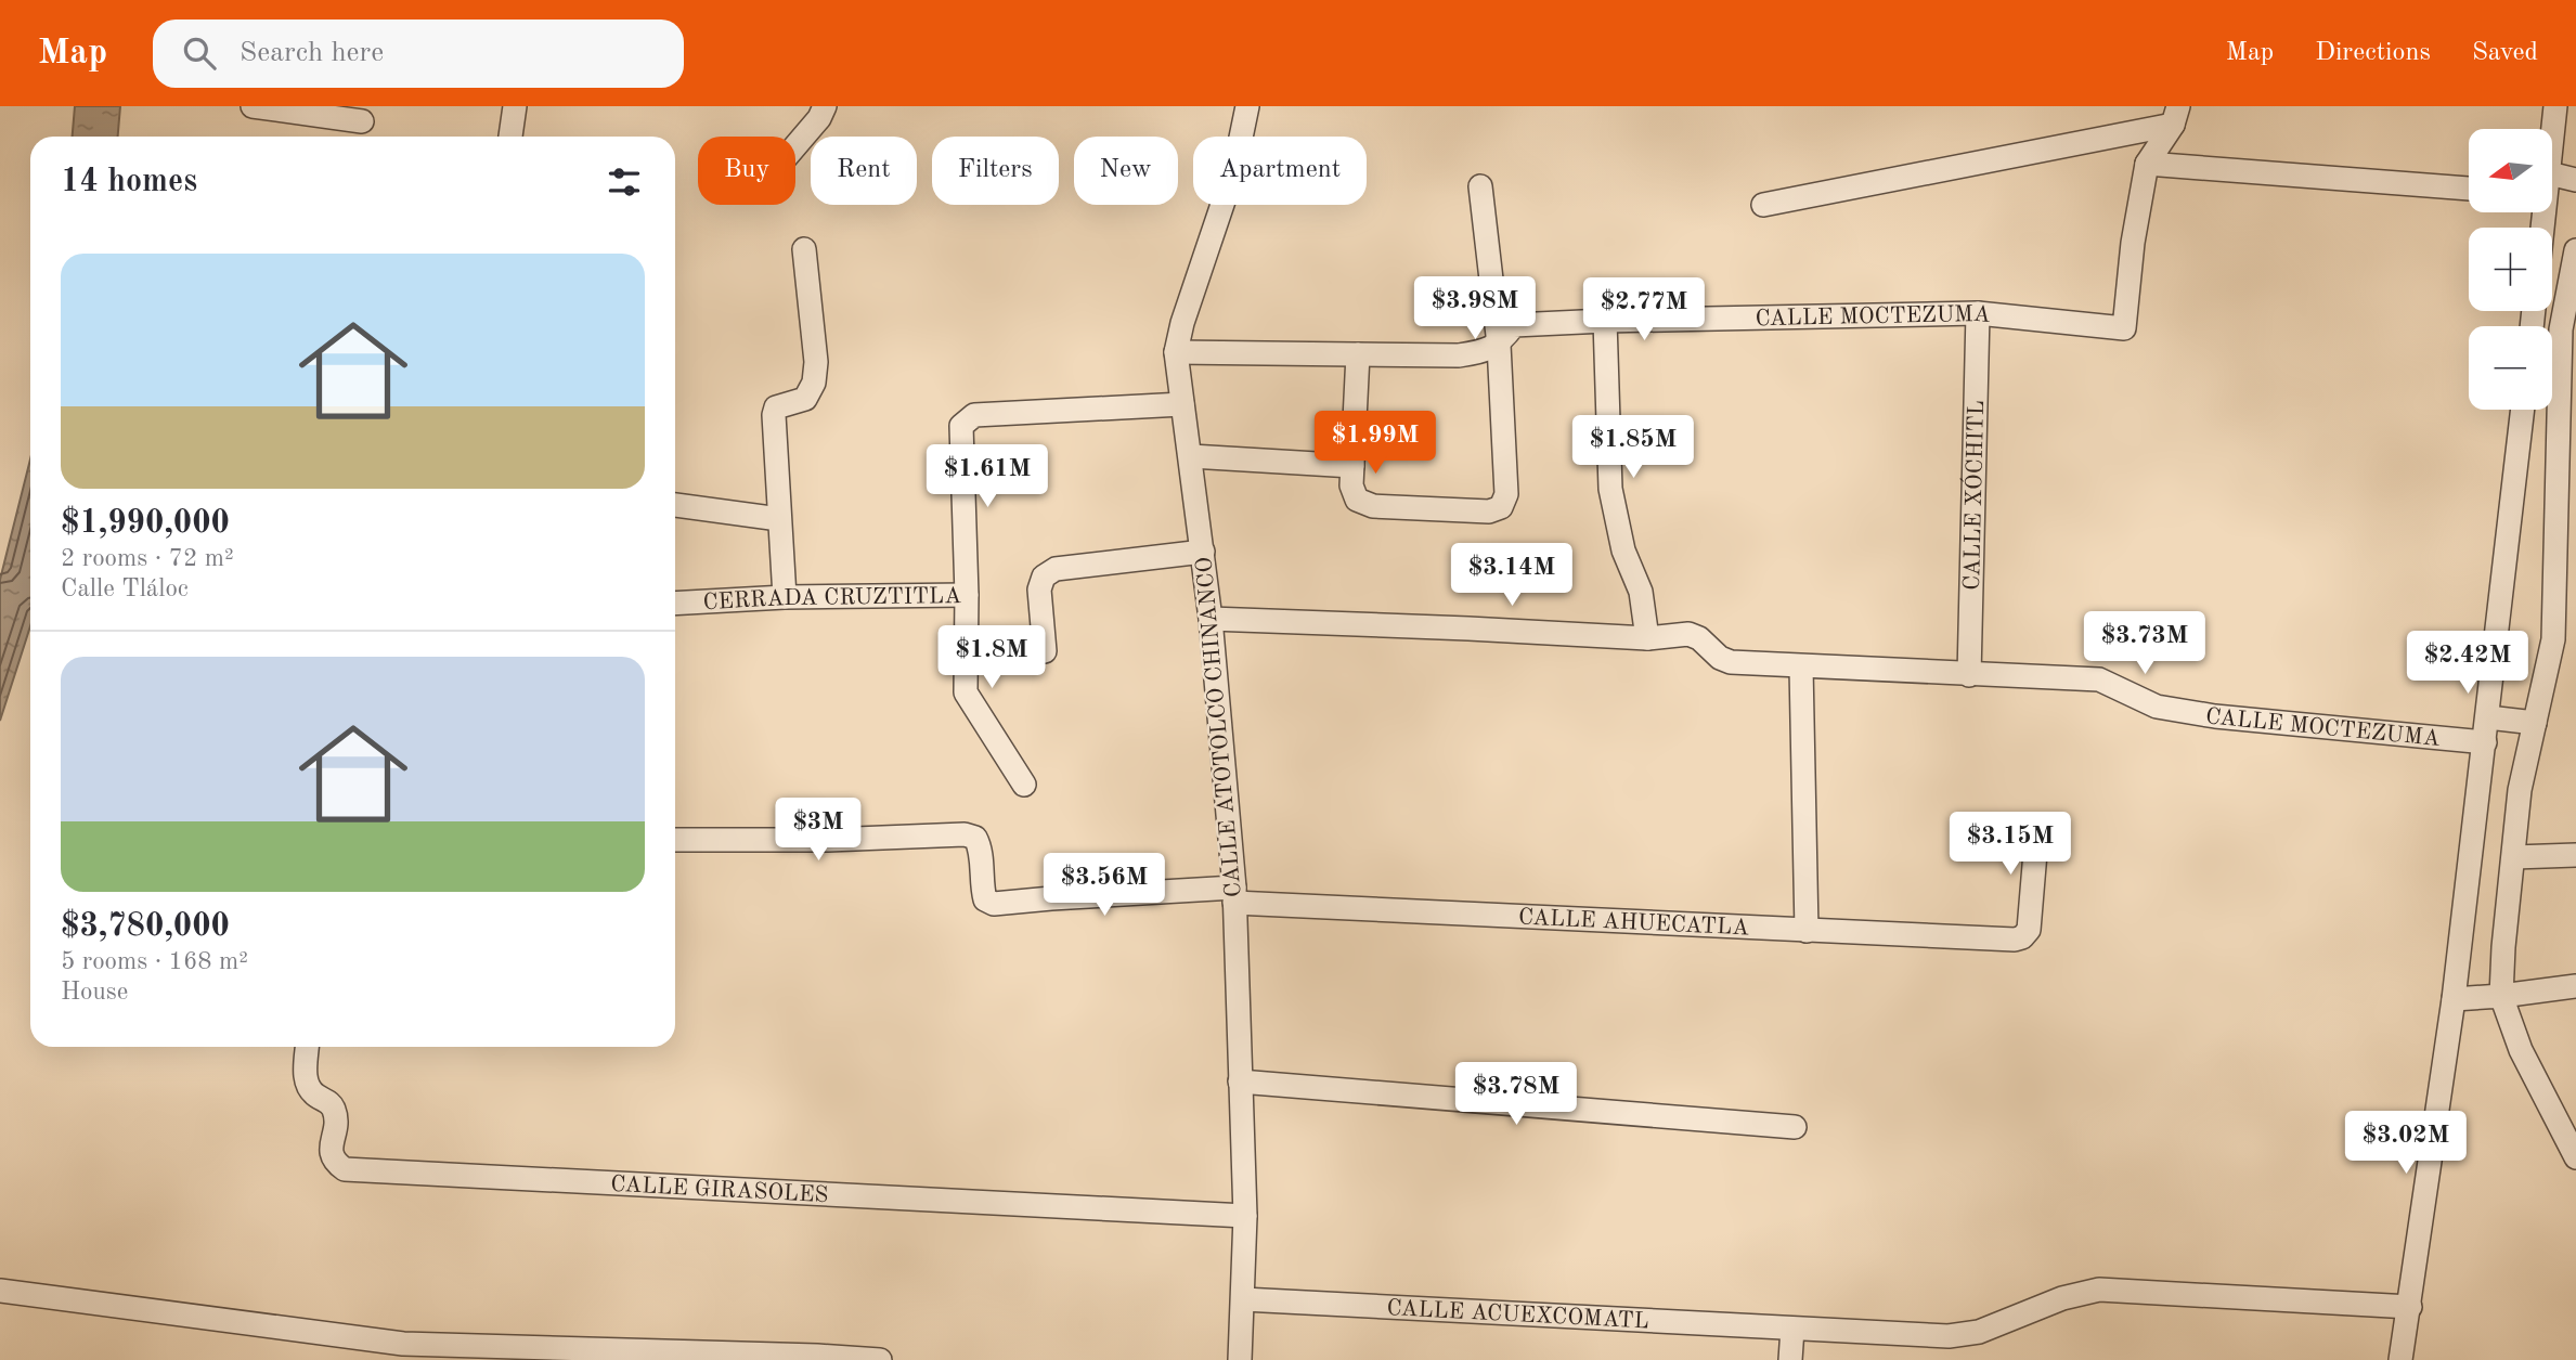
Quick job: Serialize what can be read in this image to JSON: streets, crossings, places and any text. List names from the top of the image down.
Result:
{
  "streets": {
    "street": [
      "CALLE MOCTEZUMA",
      "CALLE XÓCHITL",
      "CERRADA CRUZTITLA",
      "CALLE ATOTOLCO CHINANCO",
      "CALLE AHUECATLA",
      "CALLE GIRASOLES",
      "CALLE ACUEXCOMATL"
    ]
  },
  "crossings": [
    ["CALLE MOCTEZUMA", "CALLE XÓCHITL"],
    ["CALLE MOCTEZUMA", "CALLE ATOTOLCO CHINANCO"],
    ["CERRADA CRUZTITLA", "CALLE ATOTOLCO CHINANCO"],
    ["CALLE ATOTOLCO CHINANCO", "CALLE AHUECATLA"],
    ["CALLE ATOTOLCO CHINANCO", "CALLE GIRASOLES"],
    ["CALLE ATOTOLCO CHINANCO", "CALLE ACUEXCOMATL"]
  ],
  "north": "left",
  "page": {
    "header": "Map",
    "search": "Search here",
    "nav": ["Map", "Directions", "Saved"],
    "map_buttons": ["+", "−"],
    "chip": [
      "Buy",
      "Rent",
      "Filters",
      "New",
      "Apartment"
    ],
    "heading": "14 homes",
    "list": [
      {
        "name": "$1,990,000",
        "note": "2 rooms · 72 m² · Calle Tláloc"
      },
      {
        "name": "$3,780,000",
        "note": "5 rooms · 168 m² · House"
      }
    ],
    "price": [
      "$3.98M",
      "$2.77M",
      "$1.99M",
      "$1.85M",
      "$1.61M",
      "$3.14M",
      "$3.73M",
      "$1.8M",
      "$2.42M",
      "$3M",
      "$3.15M",
      "$3.56M",
      "$3.78M",
      "$3.02M"
    ]
  }
}
